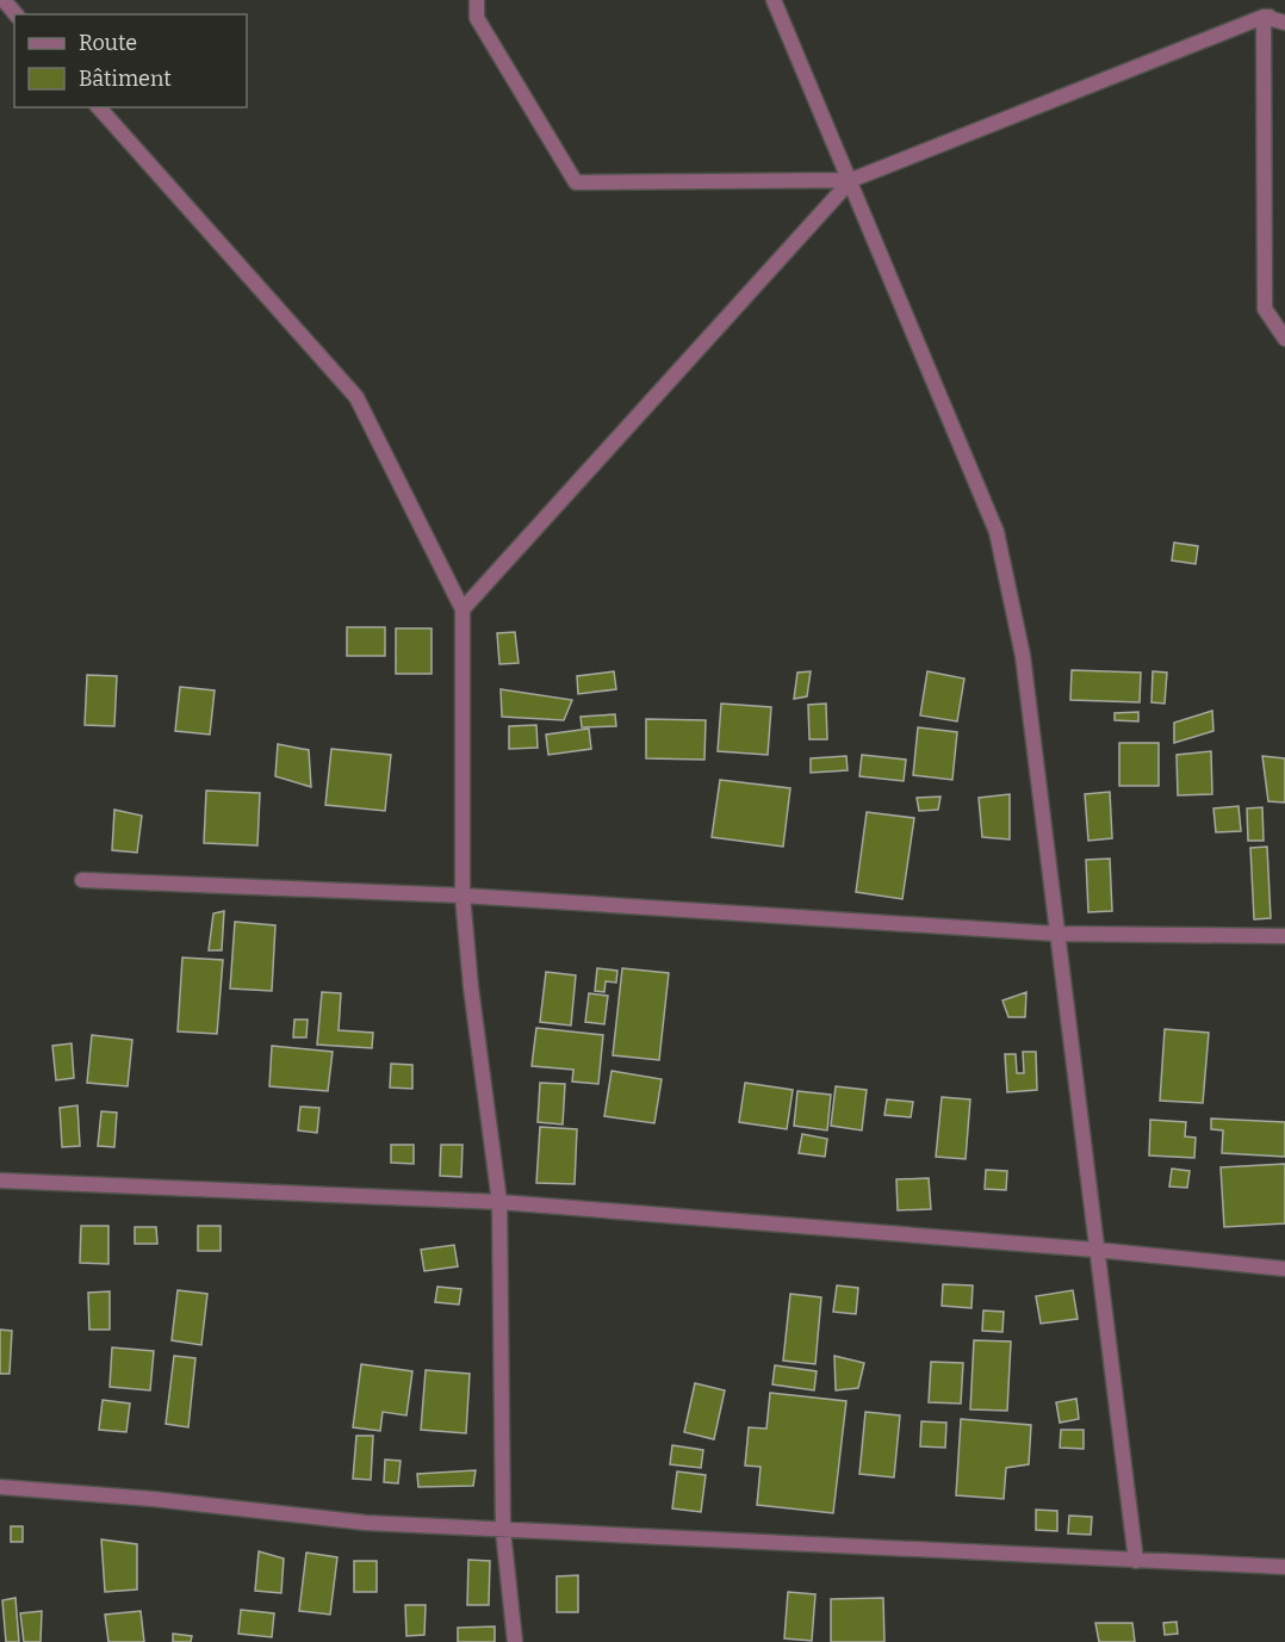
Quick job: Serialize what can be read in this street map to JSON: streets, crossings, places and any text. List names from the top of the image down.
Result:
{
  "legend": ["Route", "Bâtiment"]
}
